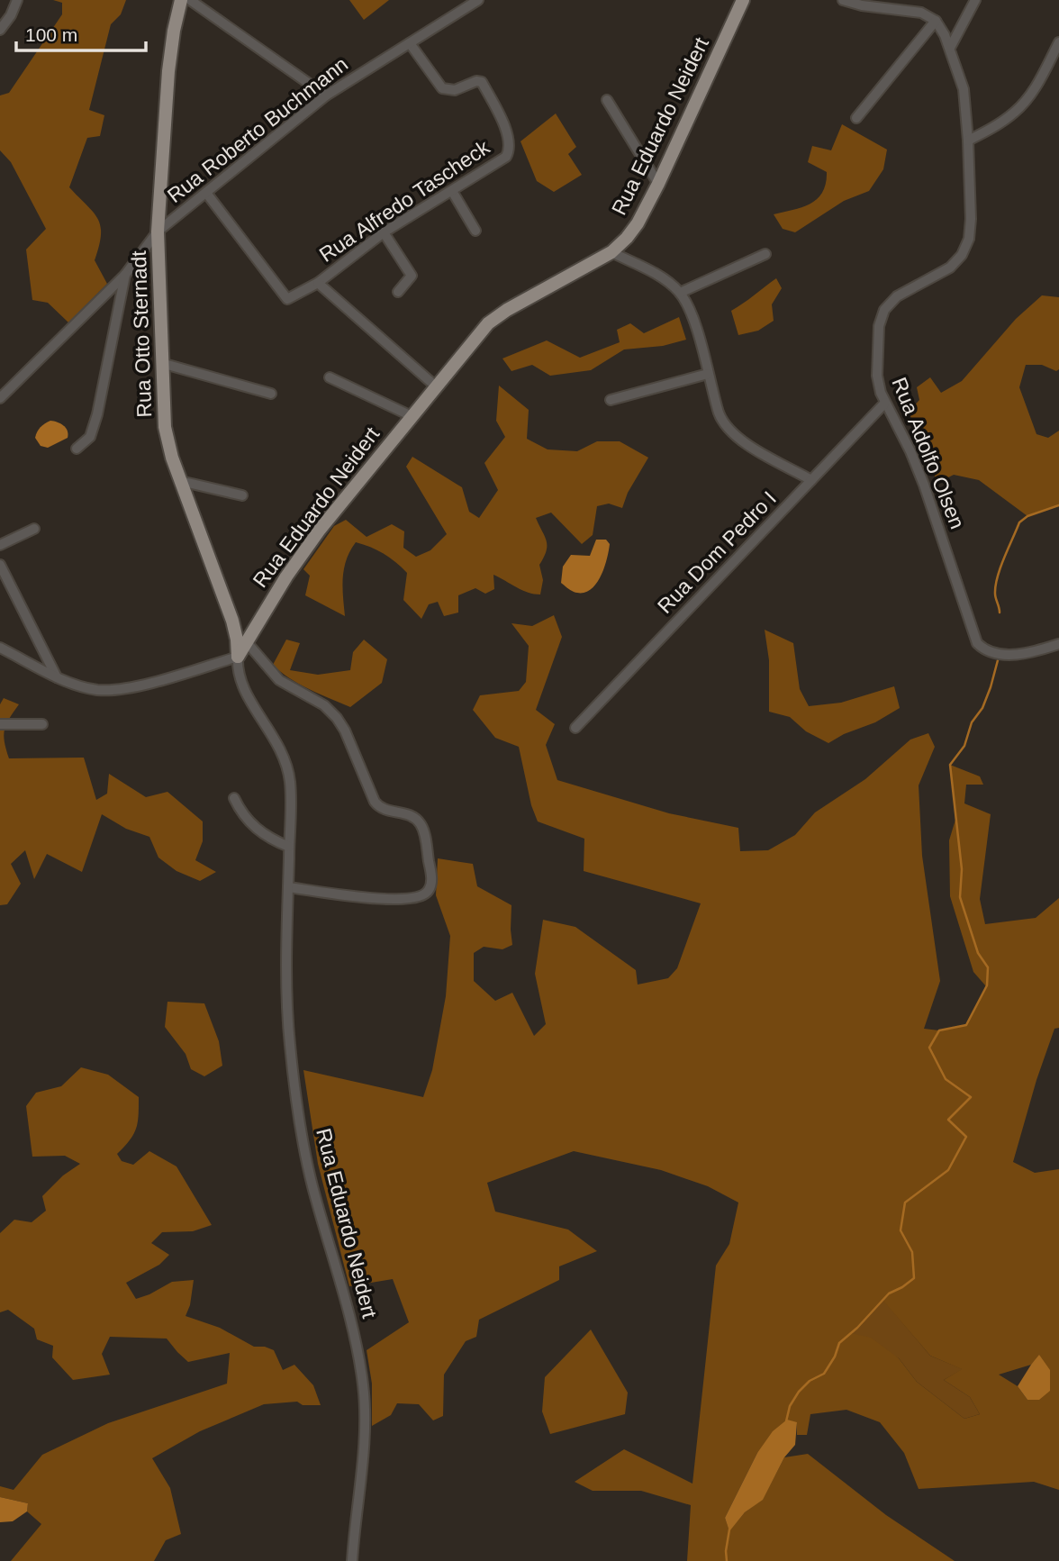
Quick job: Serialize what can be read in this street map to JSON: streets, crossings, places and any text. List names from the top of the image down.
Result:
{
  "streets": {
    "main road": ["Rua Eduardo Neidert", "Rua Otto Sternadt"],
    "street": [
      "Rua Roberto Buchmann",
      "Rua Alfredo Tascheck",
      "Rua Adolfo Olsen",
      "Rua Dom Pedro I"
    ]
  },
  "crossings": [
    ["Rua Eduardo Neidert", "Rua Otto Sternadt"],
    ["Rua Roberto Buchmann", "Rua Alfredo Tascheck"],
    ["Rua Roberto Buchmann", "Rua Otto Sternadt"],
    ["Rua Adolfo Olsen", "Rua Dom Pedro I"]
  ],
  "scale_bar": "100 m"
}
